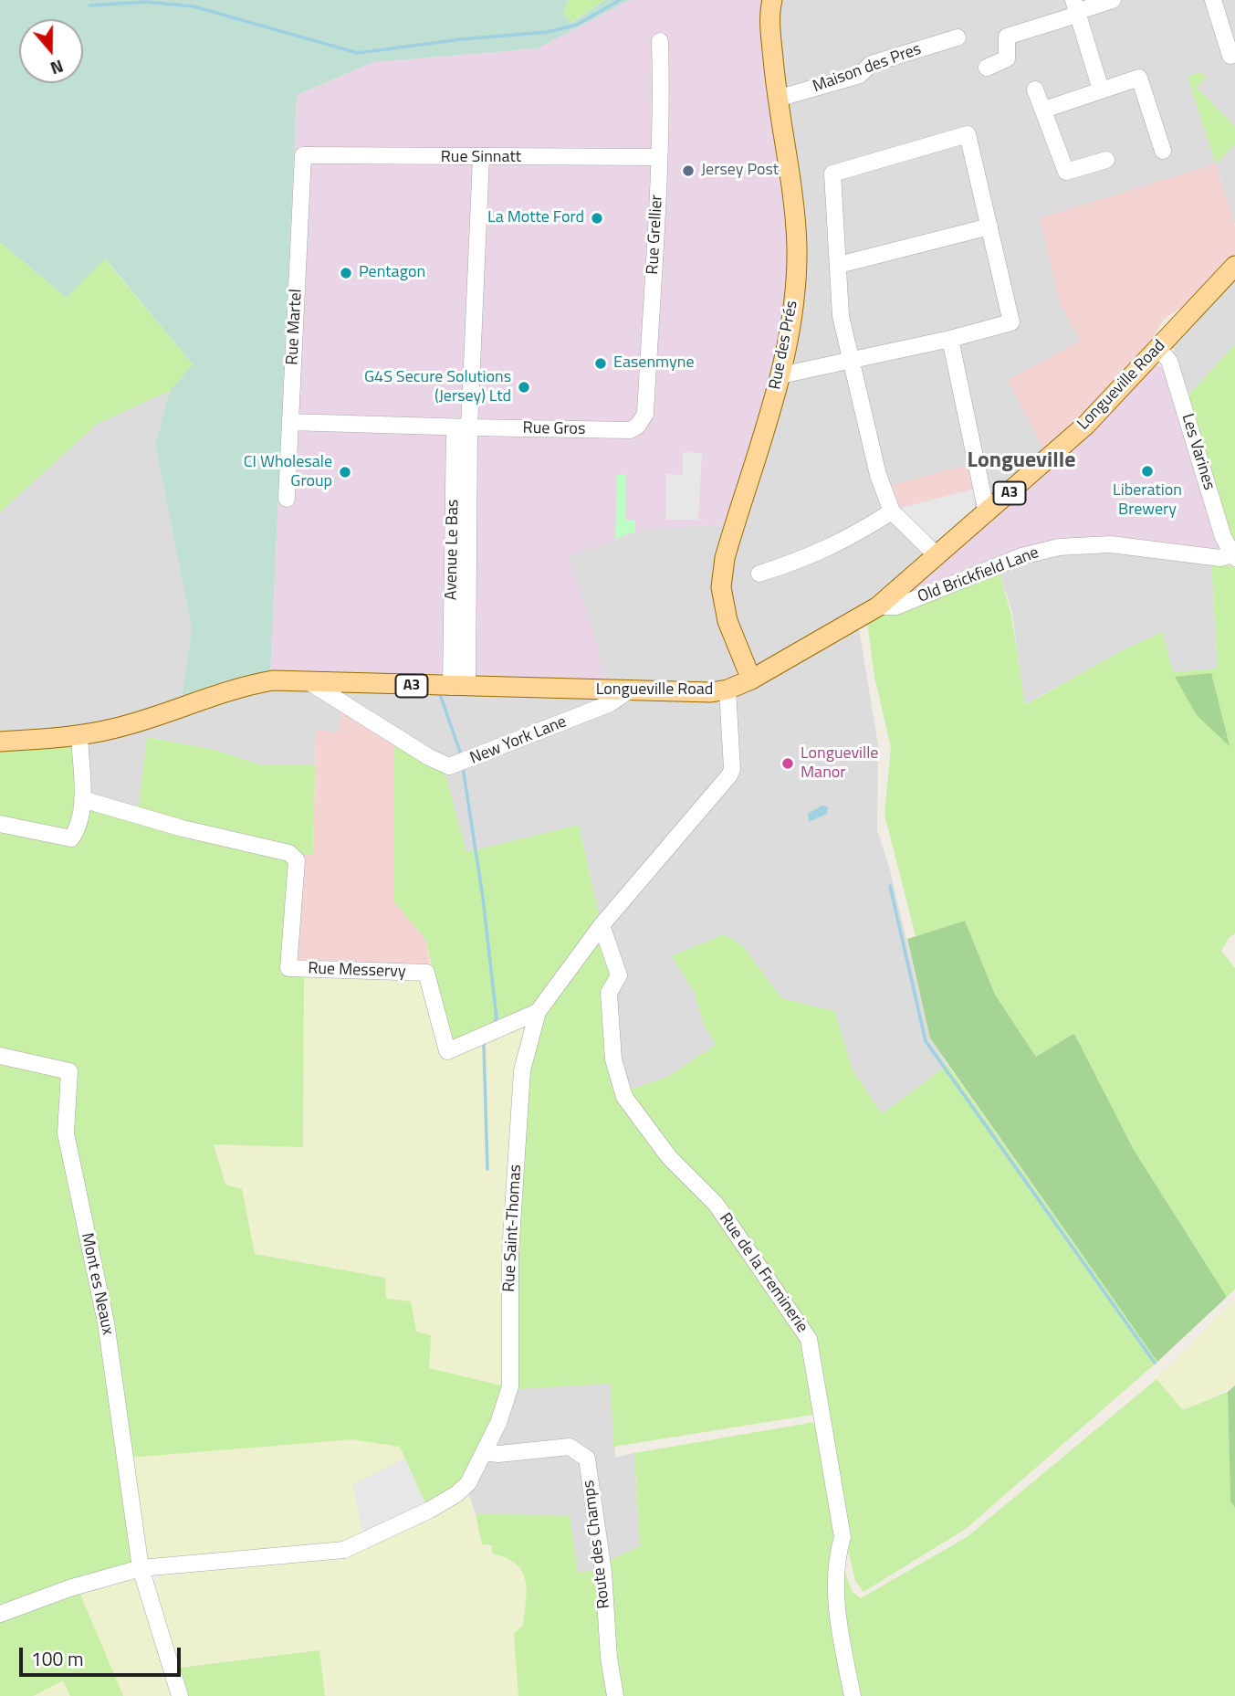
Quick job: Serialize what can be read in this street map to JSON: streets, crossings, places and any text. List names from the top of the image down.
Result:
{
  "streets": {
    "main road": ["Rue des Prés", "Longueville Road", "A3"],
    "street": [
      "Maison des Pres",
      "Rue Sinnatt",
      "Rue Grellier",
      "Rue Martel",
      "Rue Gros",
      "Les Varines",
      "Avenue Le Bas",
      "Old Brickfield Lane",
      "New York Lane",
      "Rue Messervy",
      "Rue Saint-Thomas",
      "Rue de la Freminerie",
      "Mont es Neaux",
      "Route des Champs"
    ]
  },
  "crossings": [
    ["Maison des Pres", "Rue des Prés"],
    ["Rue Sinnatt", "Rue Grellier"],
    ["Rue Sinnatt", "Rue Martel"],
    ["Rue Sinnatt", "Avenue Le Bas"],
    ["Rue Grellier", "Rue Gros"],
    ["Rue Martel", "Rue Gros"],
    ["Rue des Prés", "Longueville Road"],
    ["Longueville Road", "Les Varines"],
    ["Longueville Road", "Avenue Le Bas"],
    ["Longueville Road", "Old Brickfield Lane"],
    ["Longueville Road", "New York Lane"],
    ["Longueville Road", "Rue Saint-Thomas"],
    ["Rue Gros", "Avenue Le Bas"],
    ["Les Varines", "Old Brickfield Lane"],
    ["Rue Messervy", "Rue Saint-Thomas"],
    ["Rue Saint-Thomas", "Rue de la Freminerie"],
    ["Rue Saint-Thomas", "Mont es Neaux"],
    ["Rue Saint-Thomas", "Route des Champs"]
  ],
  "districts": ["Longueville"],
  "places": [
    "Jersey Post",
    "La Motte Ford",
    "Pentagon",
    "Easenmyne",
    "G4S Secure Solutions (Jersey) Ltd",
    "Liberation Brewery",
    "CI Wholesale Group",
    "Longueville Manor"
  ],
  "scale_bar": "100 m",
  "north": "bottom"
}
